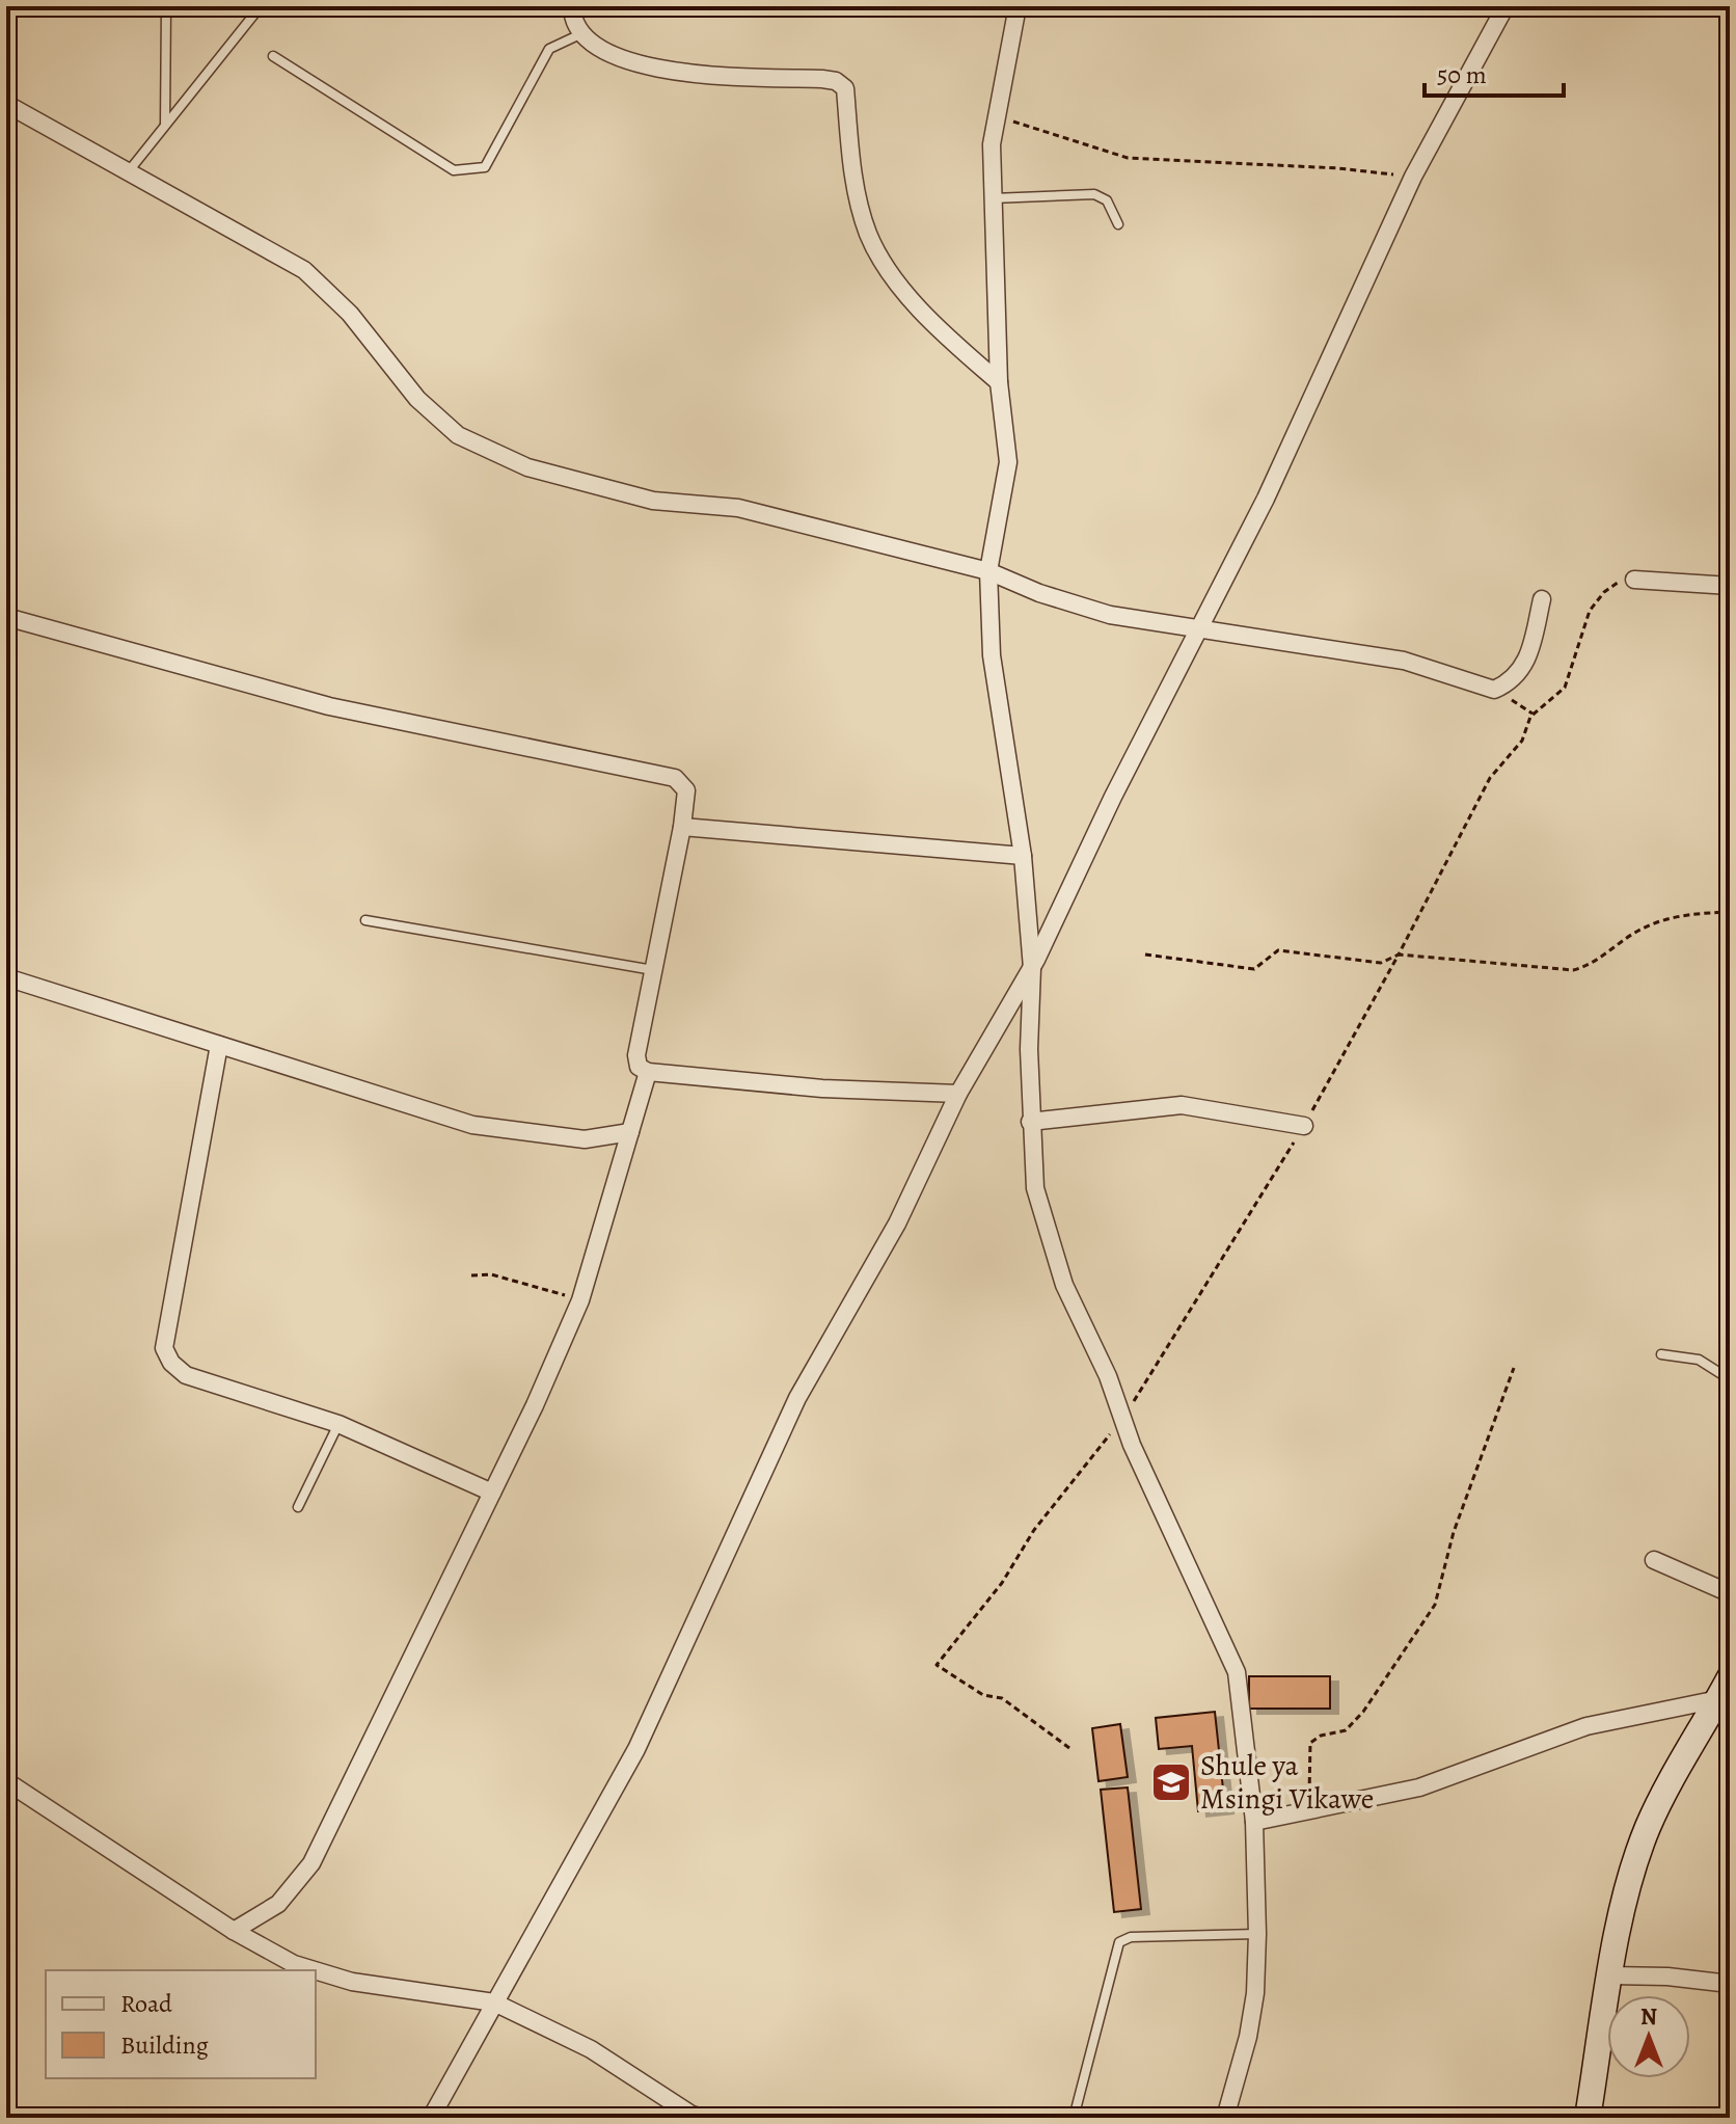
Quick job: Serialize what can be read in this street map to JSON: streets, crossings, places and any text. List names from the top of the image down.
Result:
{
  "places": {
    "school or university": ["Shule ya Msingi Vikawe"]
  },
  "legend": ["Road", "Building"],
  "scale_bar": "50 m",
  "north": "top"
}
